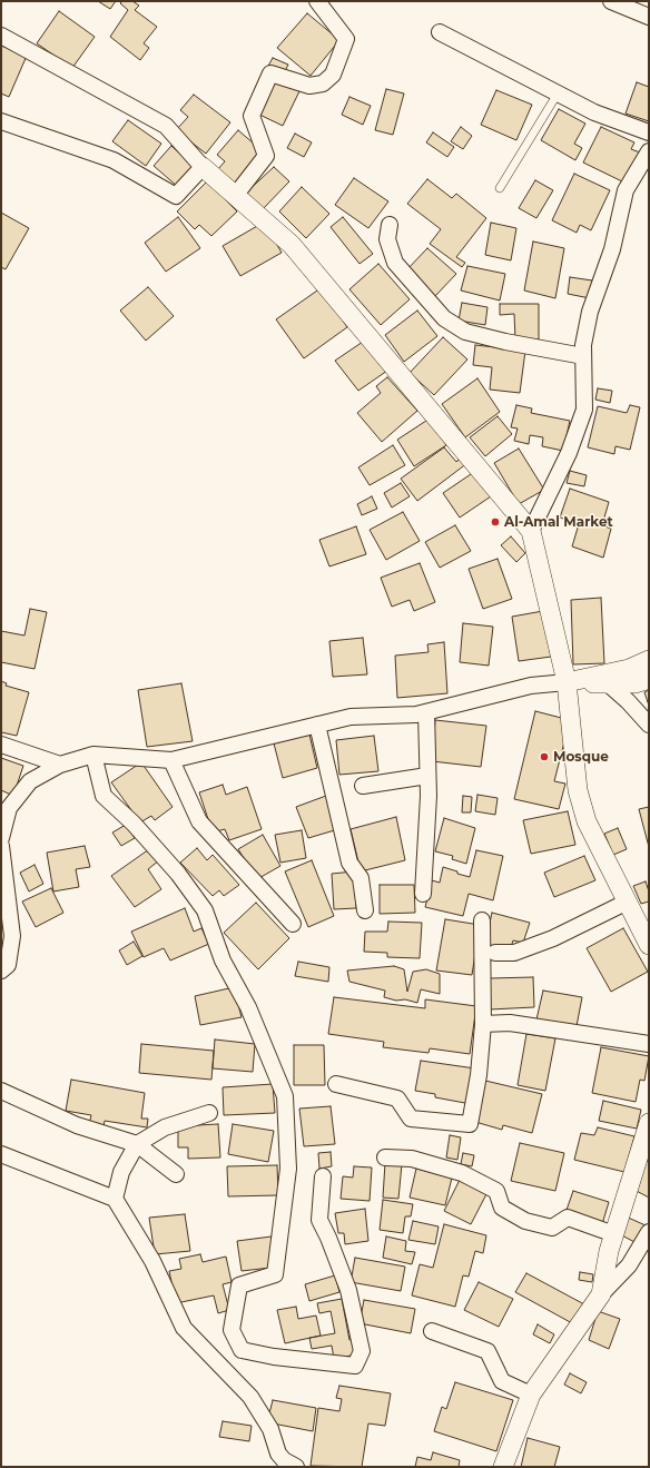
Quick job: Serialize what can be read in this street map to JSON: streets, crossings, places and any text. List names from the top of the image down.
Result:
{
  "places": ["Al-Amal Market", "Mosque"]
}
